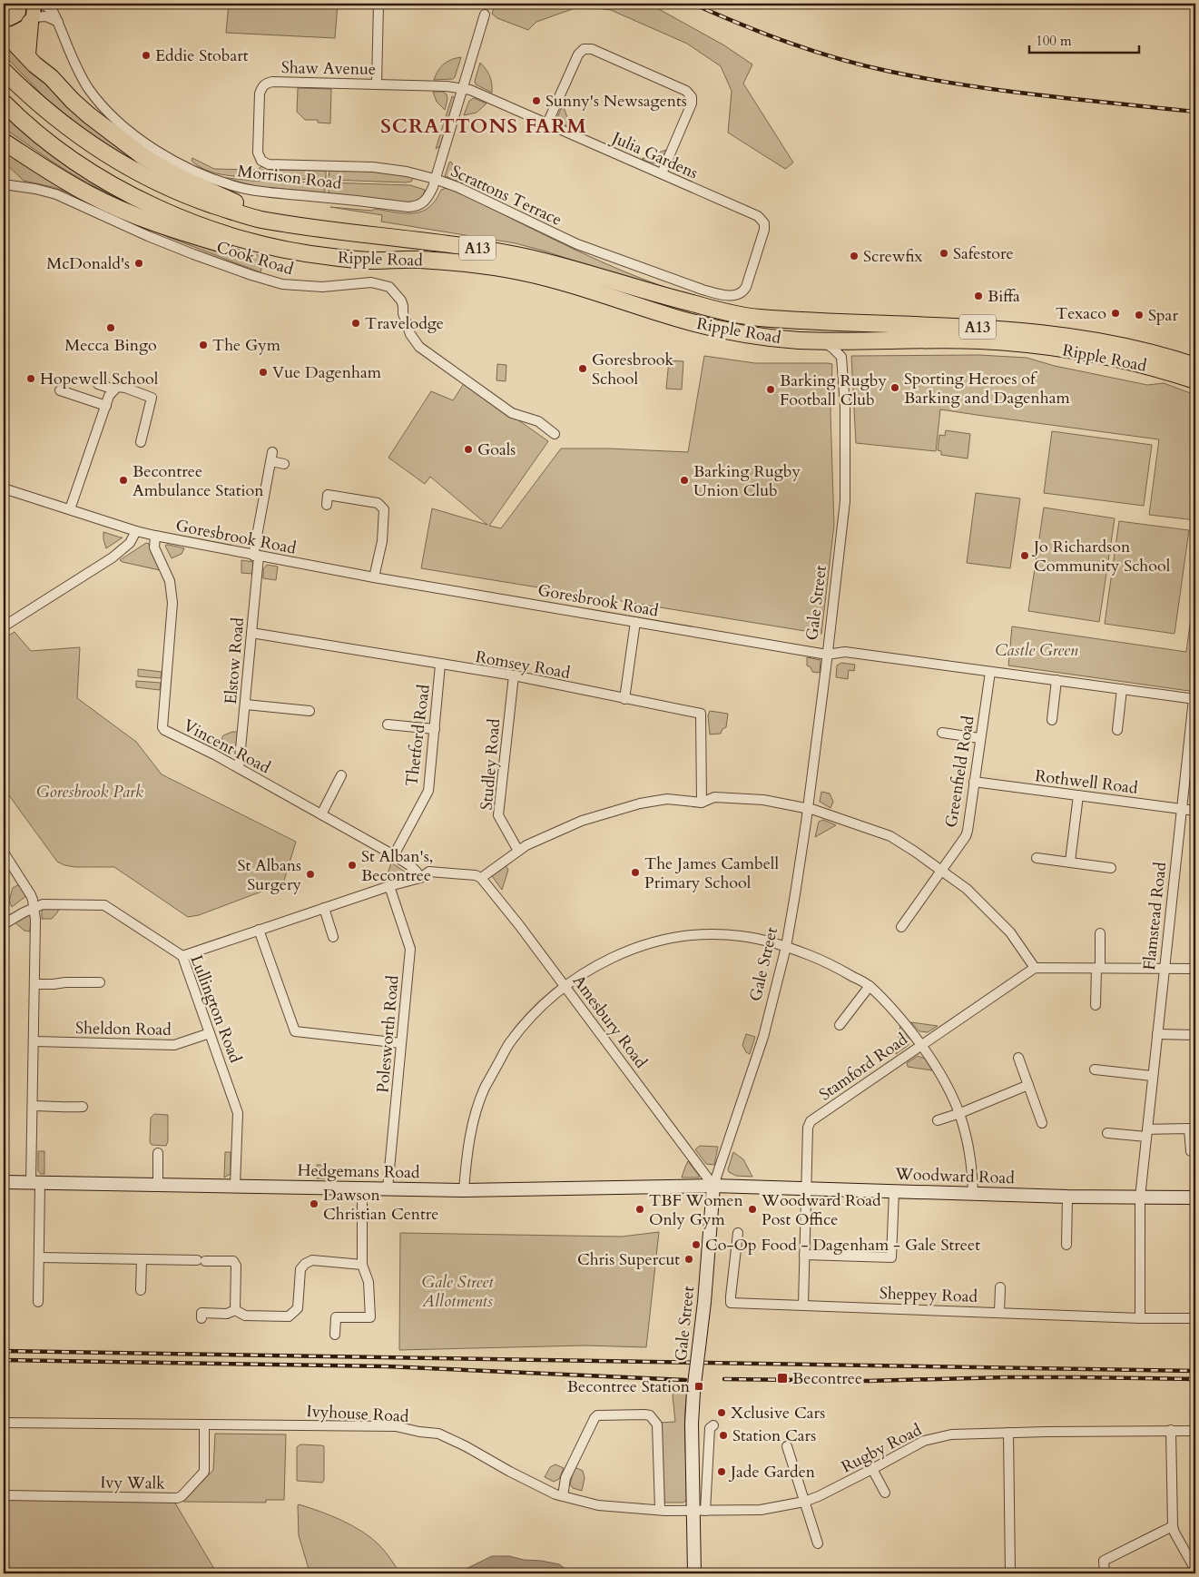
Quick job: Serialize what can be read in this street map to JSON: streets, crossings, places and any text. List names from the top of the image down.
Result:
{
  "streets": {
    "highway": ["A13", "Ripple Road"],
    "street": [
      "Shaw Avenue",
      "Julia Gardens",
      "Morrison Road",
      "Scrattons Terrace",
      "Cook Road",
      "Goresbrook Road",
      "Gale Street",
      "Elstow Road",
      "Romsey Road",
      "Thetford Road",
      "Vincent Road",
      "Studley Road",
      "Greenfield Road",
      "Rothwell Road",
      "Flamstead Road",
      "Lullington Road",
      "Amesbury Road",
      "Sheldon Road",
      "Polesworth Road",
      "Stamford Road",
      "Hedgemans Road",
      "Woodward Road",
      "Sheppey Road",
      "Ivyhouse Road",
      "Rugby Road",
      "Ivy Walk"
    ]
  },
  "crossings": [
    ["Shaw Avenue", "Julia Gardens"],
    ["Shaw Avenue", "Morrison Road"],
    ["Shaw Avenue", "Scrattons Terrace"],
    ["Julia Gardens", "Morrison Road"],
    ["Julia Gardens", "Scrattons Terrace"],
    ["Morrison Road", "Scrattons Terrace"],
    ["A13", "Ripple Road"],
    ["Goresbrook Road", "Gale Street"],
    ["Goresbrook Road", "Elstow Road"],
    ["Goresbrook Road", "Vincent Road"],
    ["Goresbrook Road", "Greenfield Road"],
    ["Goresbrook Road", "Flamstead Road"],
    ["Gale Street", "Amesbury Road"],
    ["Gale Street", "Hedgemans Road"],
    ["Gale Street", "Woodward Road"],
    ["Gale Street", "Ivyhouse Road"],
    ["Gale Street", "Rugby Road"],
    ["Elstow Road", "Romsey Road"],
    ["Elstow Road", "Vincent Road"],
    ["Romsey Road", "Thetford Road"],
    ["Romsey Road", "Studley Road"],
    ["Thetford Road", "Vincent Road"],
    ["Greenfield Road", "Rothwell Road"],
    ["Rothwell Road", "Flamstead Road"],
    ["Flamstead Road", "Woodward Road"],
    ["Flamstead Road", "Sheppey Road"],
    ["Lullington Road", "Sheldon Road"],
    ["Lullington Road", "Hedgemans Road"],
    ["Amesbury Road", "Hedgemans Road"],
    ["Amesbury Road", "Woodward Road"],
    ["Polesworth Road", "Hedgemans Road"],
    ["Stamford Road", "Woodward Road"],
    ["Stamford Road", "Sheppey Road"],
    ["Hedgemans Road", "Woodward Road"],
    ["Ivyhouse Road", "Rugby Road"],
    ["Ivyhouse Road", "Ivy Walk"]
  ],
  "districts": ["SCRATTONS FARM"],
  "parks": ["Castle Green", "Goresbrook Park", "Gale Street Allotments"],
  "places": {
    "other": [
      "Eddie Stobart",
      "Sunny's Newsagents",
      "Safestore",
      "Screwfix",
      "McDonald's",
      "Biffa",
      "Texaco",
      "Spar",
      "Travelodge",
      "Mecca Bingo",
      "The Gym",
      "Goresbrook School",
      "Vue Dagenham",
      "Hopewell School",
      "Sporting Heroes of Barking and Dagenham",
      "Barking Rugby Football Club",
      "Goals",
      "Becontree Ambulance Station",
      "Barking Rugby Union Club",
      "Jo Richardson Community School",
      "St Alban's, Becontree",
      "The James Cambell Primary School",
      "St Albans Surgery",
      "Dawson Christian Centre",
      "TBF Women Only Gym",
      "Woodward Road Post Office",
      "Co-Op Food - Dagenham - Gale Street",
      "Chris Supercut",
      "Xclusive Cars",
      "Station Cars",
      "Jade Garden"
    ],
    "transit": ["Becontree", "Becontree Station"]
  },
  "scale_bar": "100 m"
}
